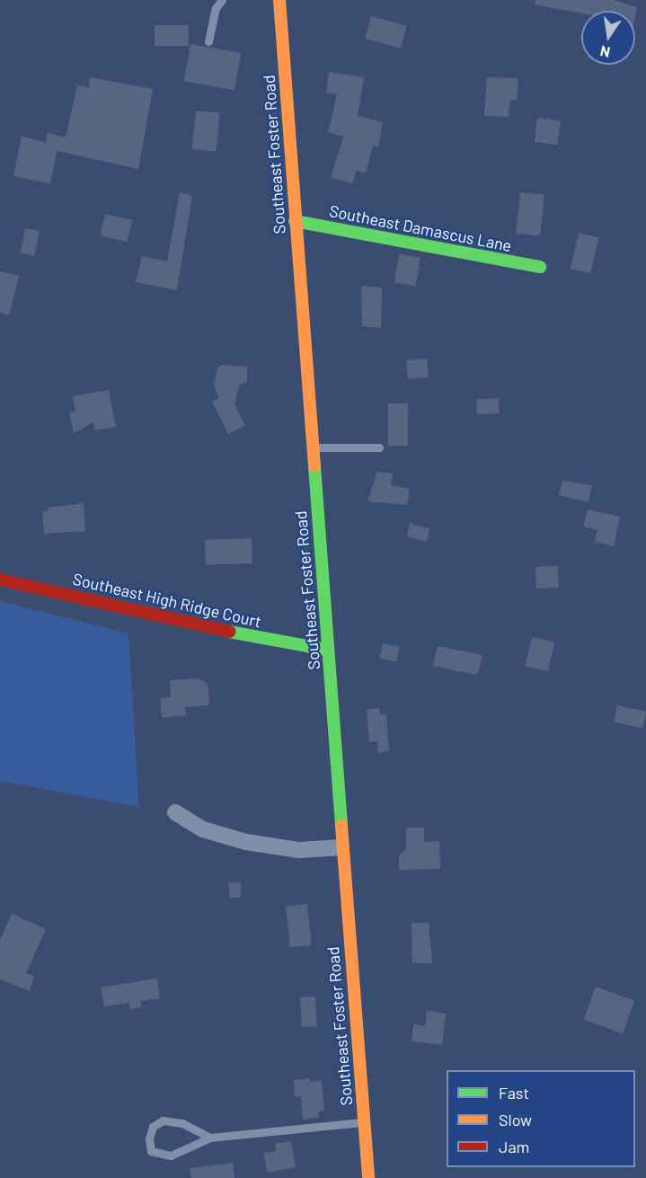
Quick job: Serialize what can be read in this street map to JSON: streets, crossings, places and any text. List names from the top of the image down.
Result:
{
  "streets": {
    "main road": ["Southeast Foster Road", "Southeast Damascus Lane", "Southeast High Ridge Court"]
  },
  "crossings": [
    ["Southeast Foster Road", "Southeast Damascus Lane"],
    ["Southeast Foster Road", "Southeast High Ridge Court"]
  ],
  "legend": ["Fast", "Slow", "Jam"],
  "north": "bottom"
}
